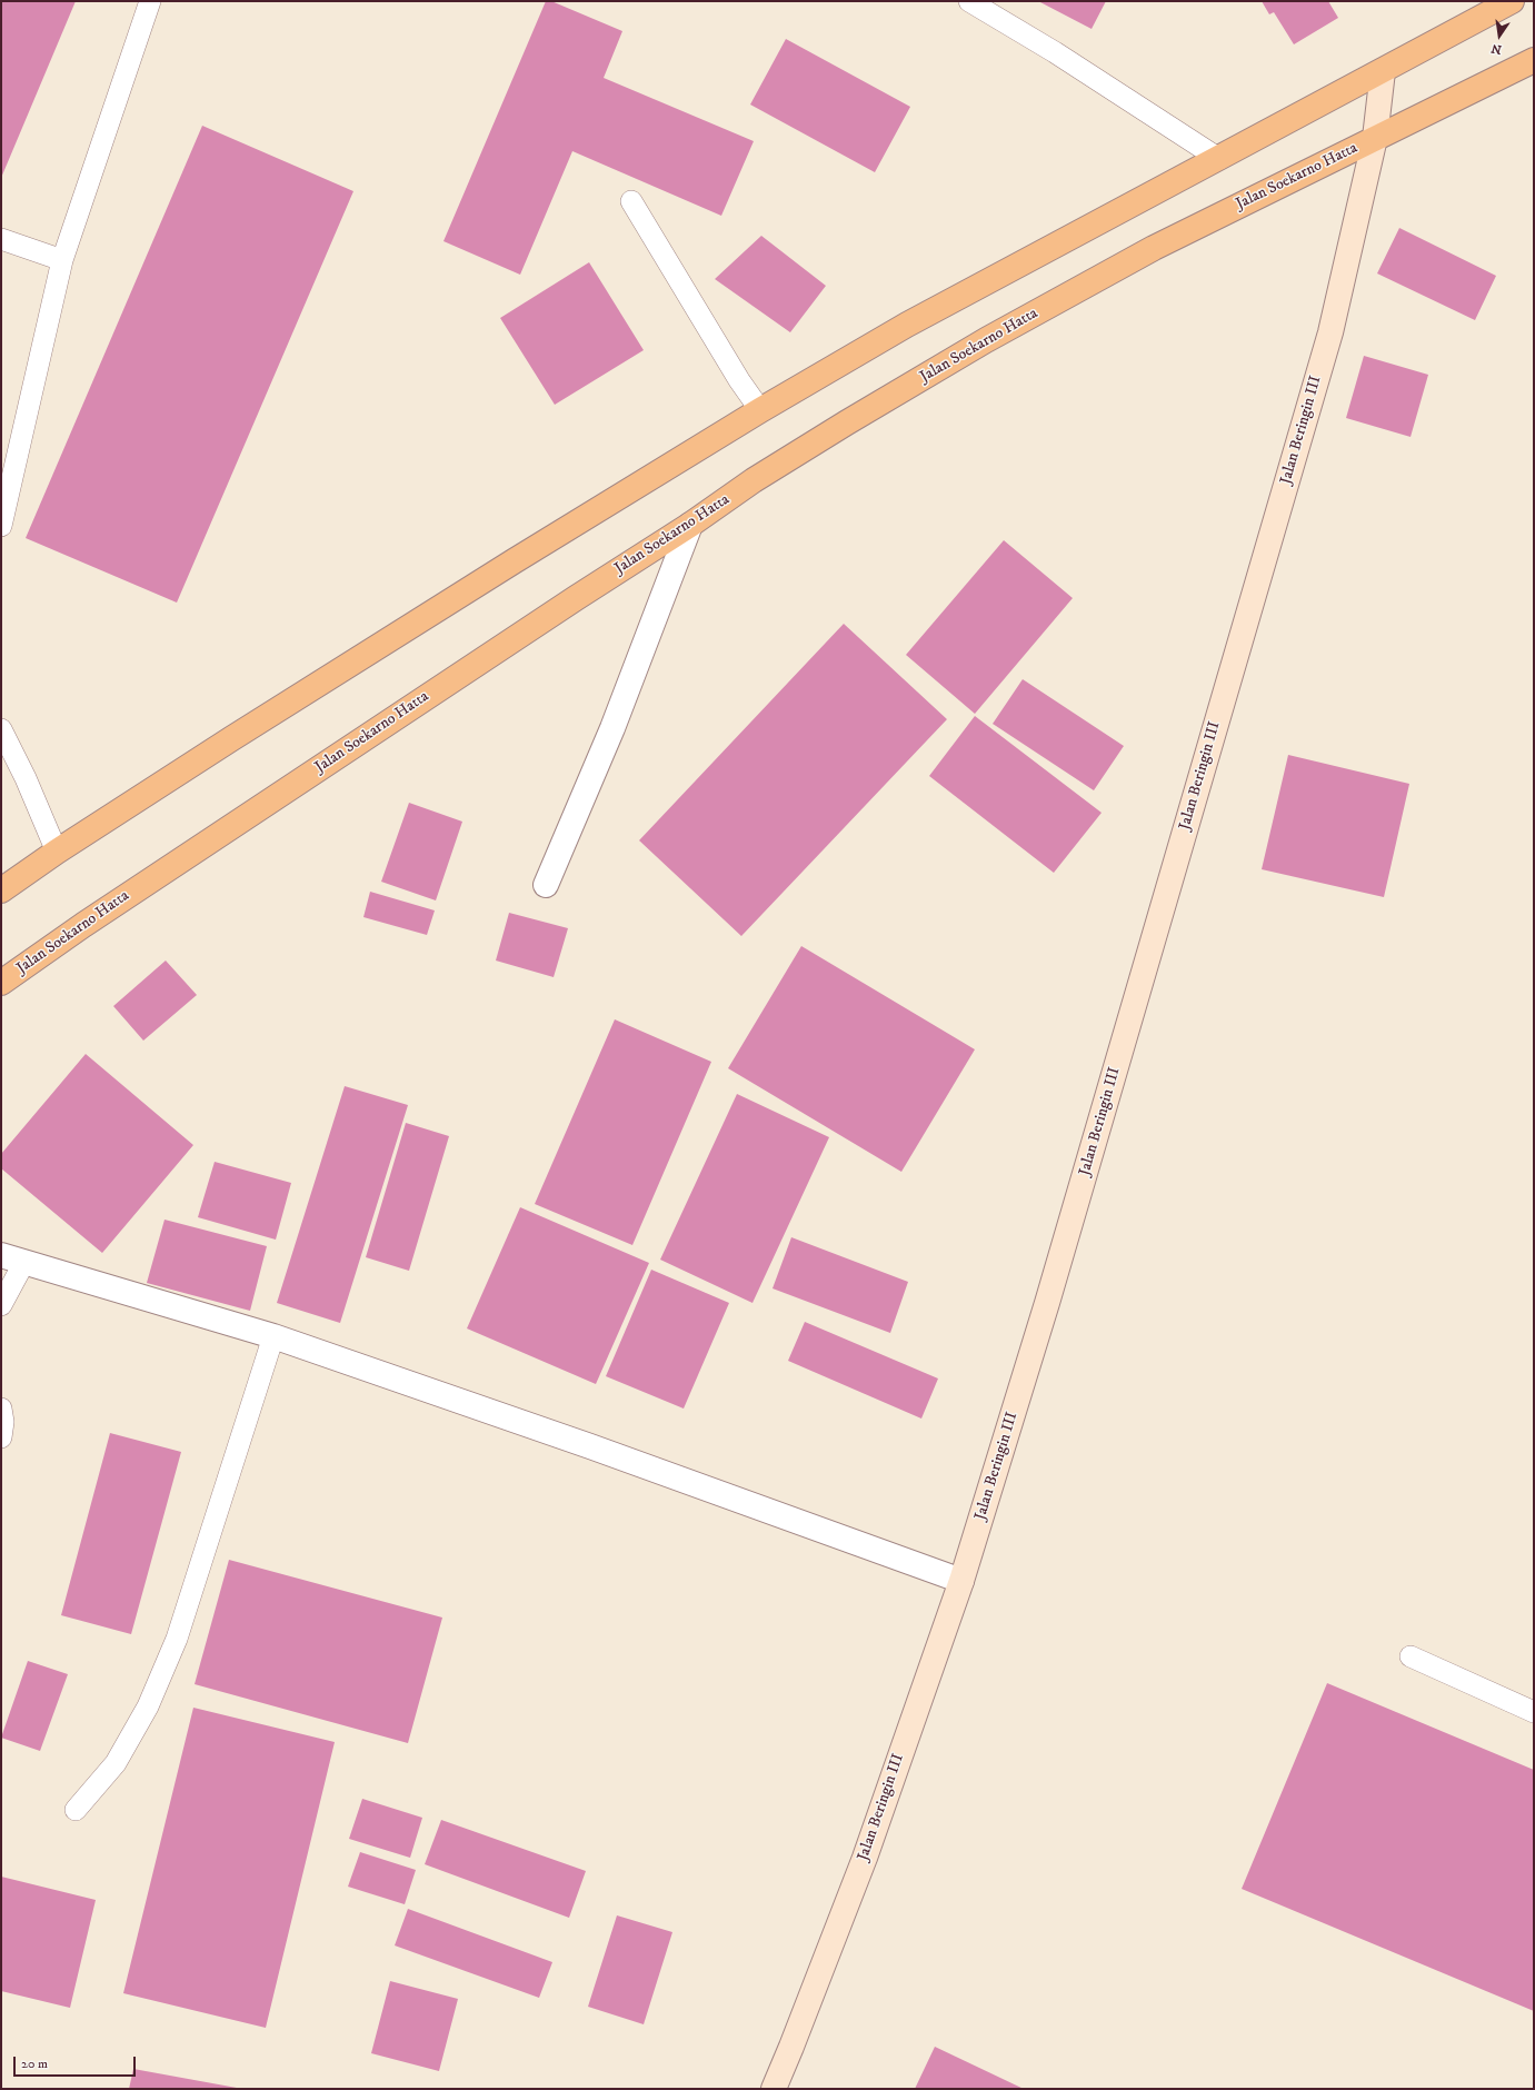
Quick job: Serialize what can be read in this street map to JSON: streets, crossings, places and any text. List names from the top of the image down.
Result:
{
  "streets": {
    "highway": ["Jalan Soekarno Hatta"],
    "street": ["Jalan Beringin III"]
  },
  "crossings": [
    ["Jalan Soekarno Hatta", "Jalan Beringin III"]
  ],
  "scale_bar": "20 m",
  "north": "bottom"
}
